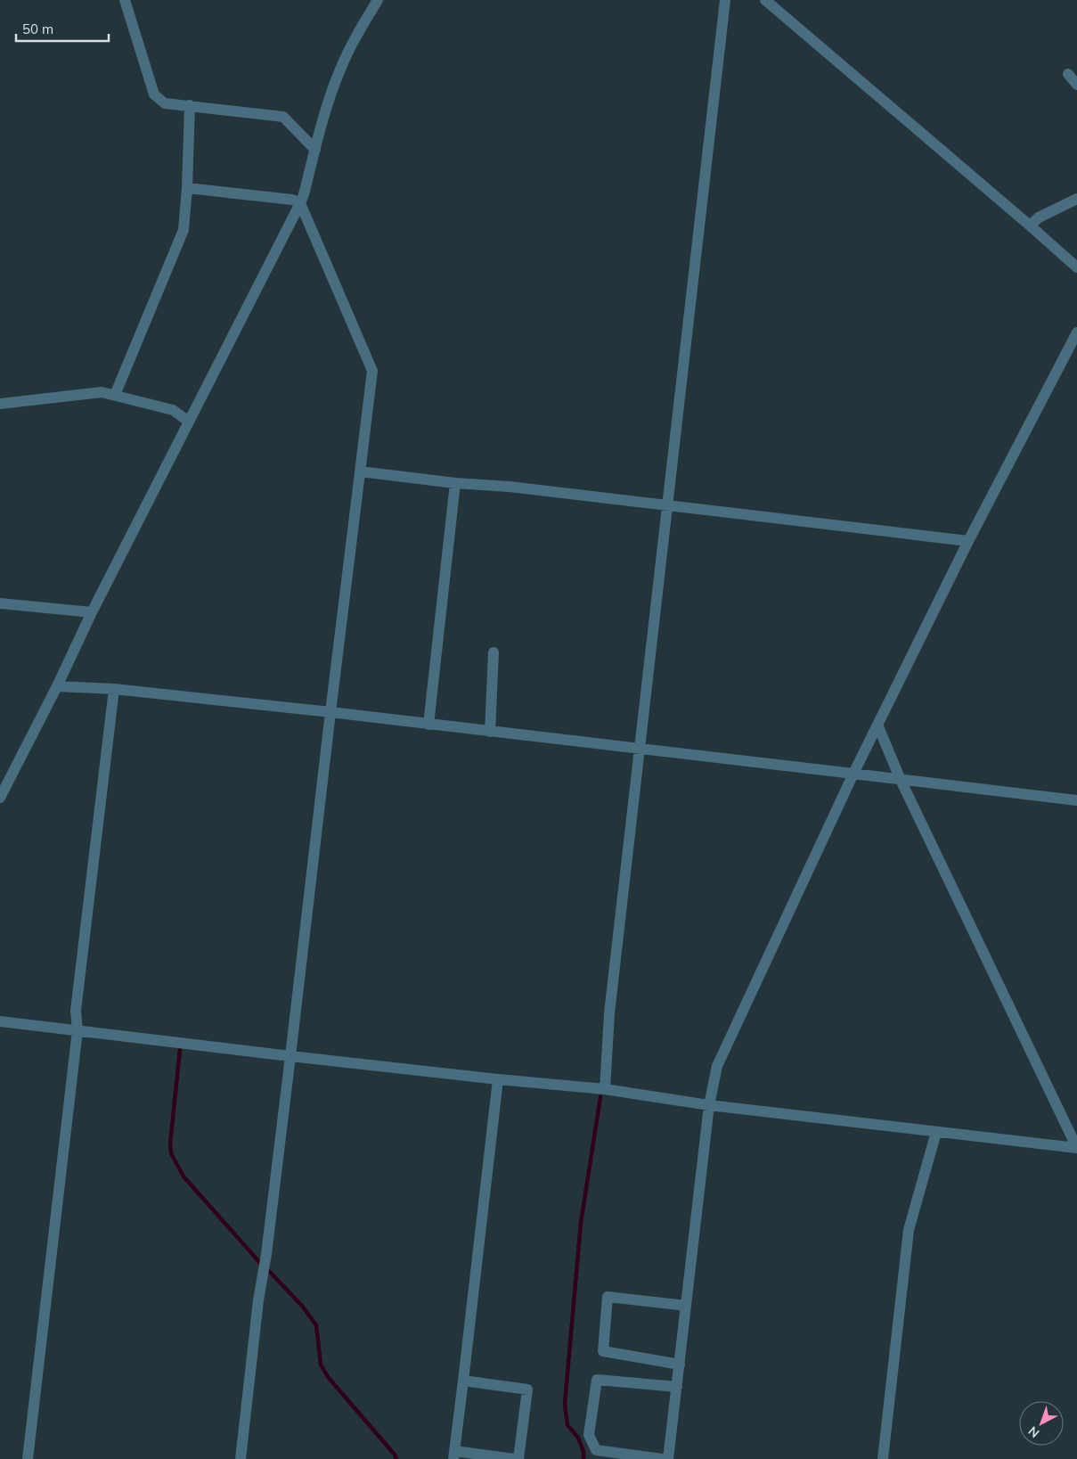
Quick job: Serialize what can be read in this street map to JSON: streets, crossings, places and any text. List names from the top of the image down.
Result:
{
  "scale_bar": "50 m",
  "north": "bottom left"
}
